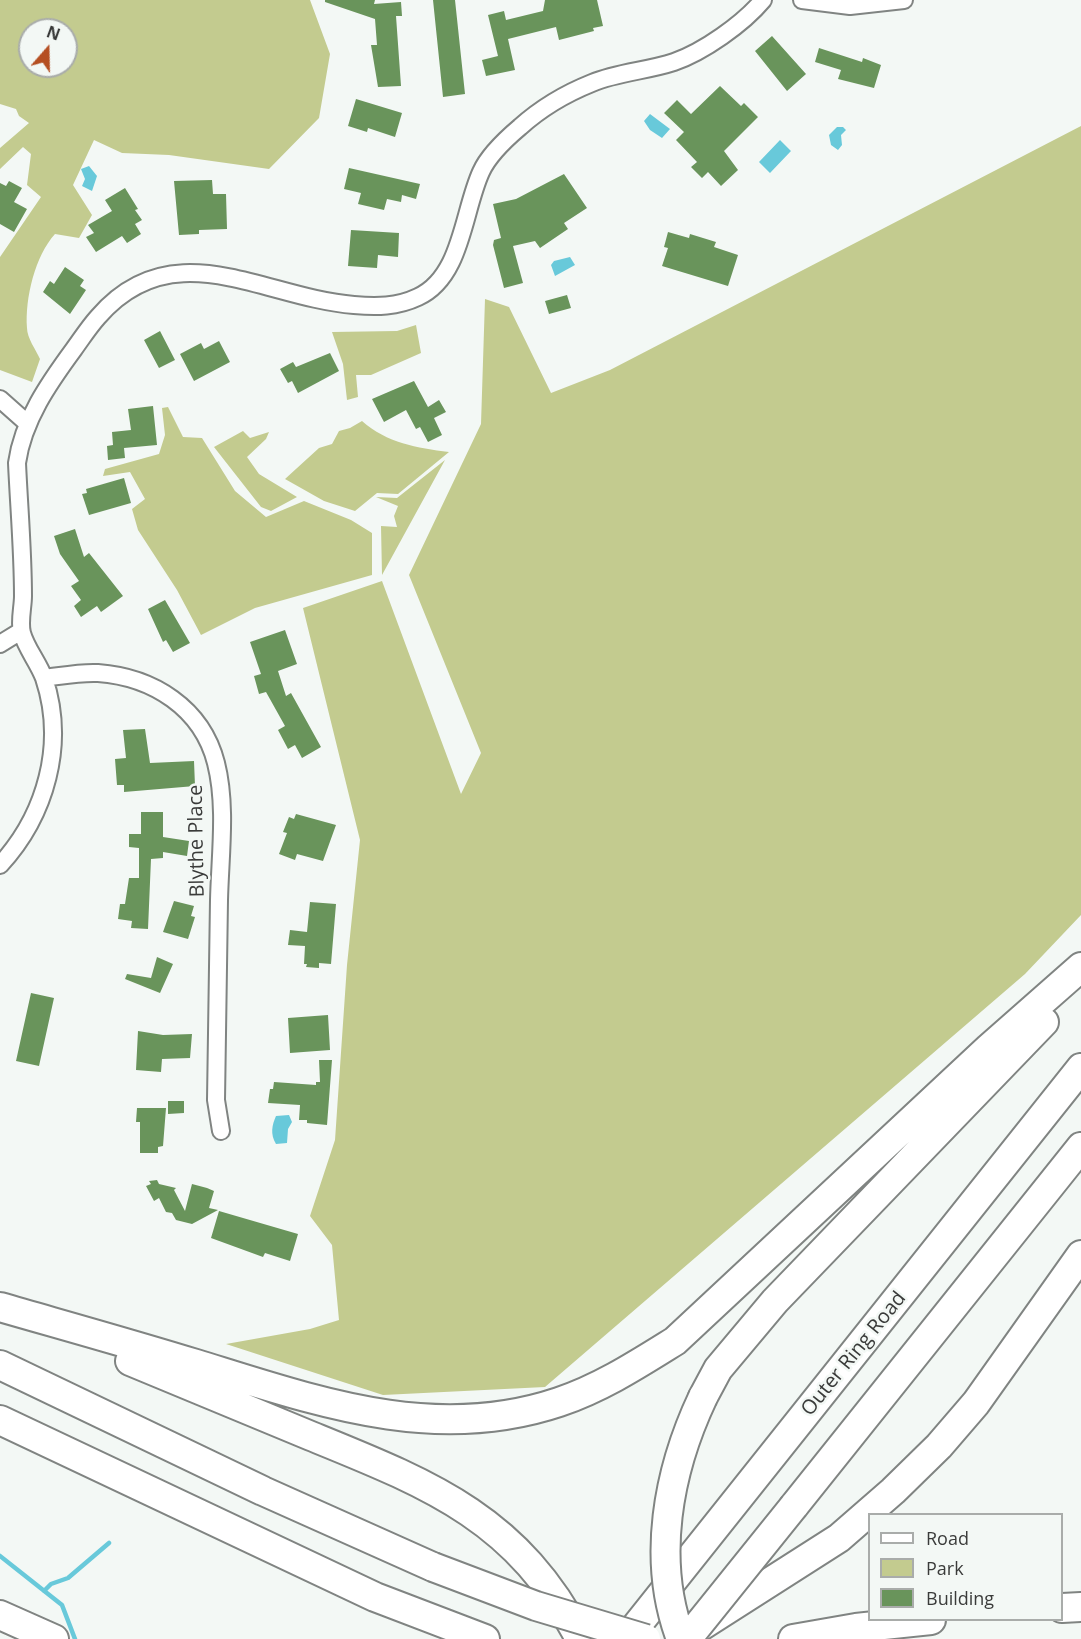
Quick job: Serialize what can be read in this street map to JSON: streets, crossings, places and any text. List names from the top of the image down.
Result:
{
  "streets": {
    "highway": ["Outer Ring Road"],
    "street": ["Blythe Place"]
  },
  "legend": ["Road", "Park", "Building"],
  "north": "top"
}
